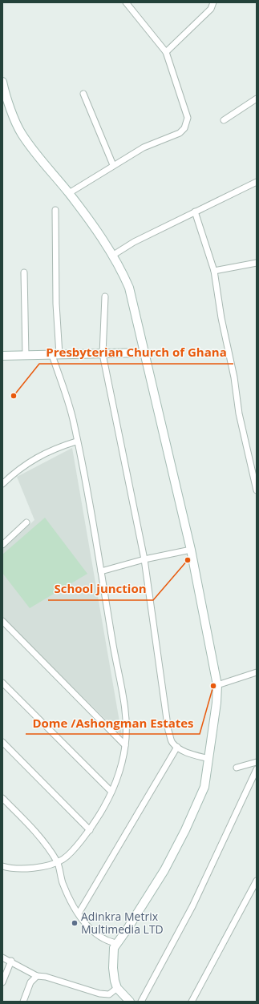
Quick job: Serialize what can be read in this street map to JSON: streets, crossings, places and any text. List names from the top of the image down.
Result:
{
  "places": [
    "Presbyterian Church of Ghana",
    "School junction",
    "Dome /Ashongman Estates",
    "Adinkra Metrix Multimedia LTD"
  ]
}
